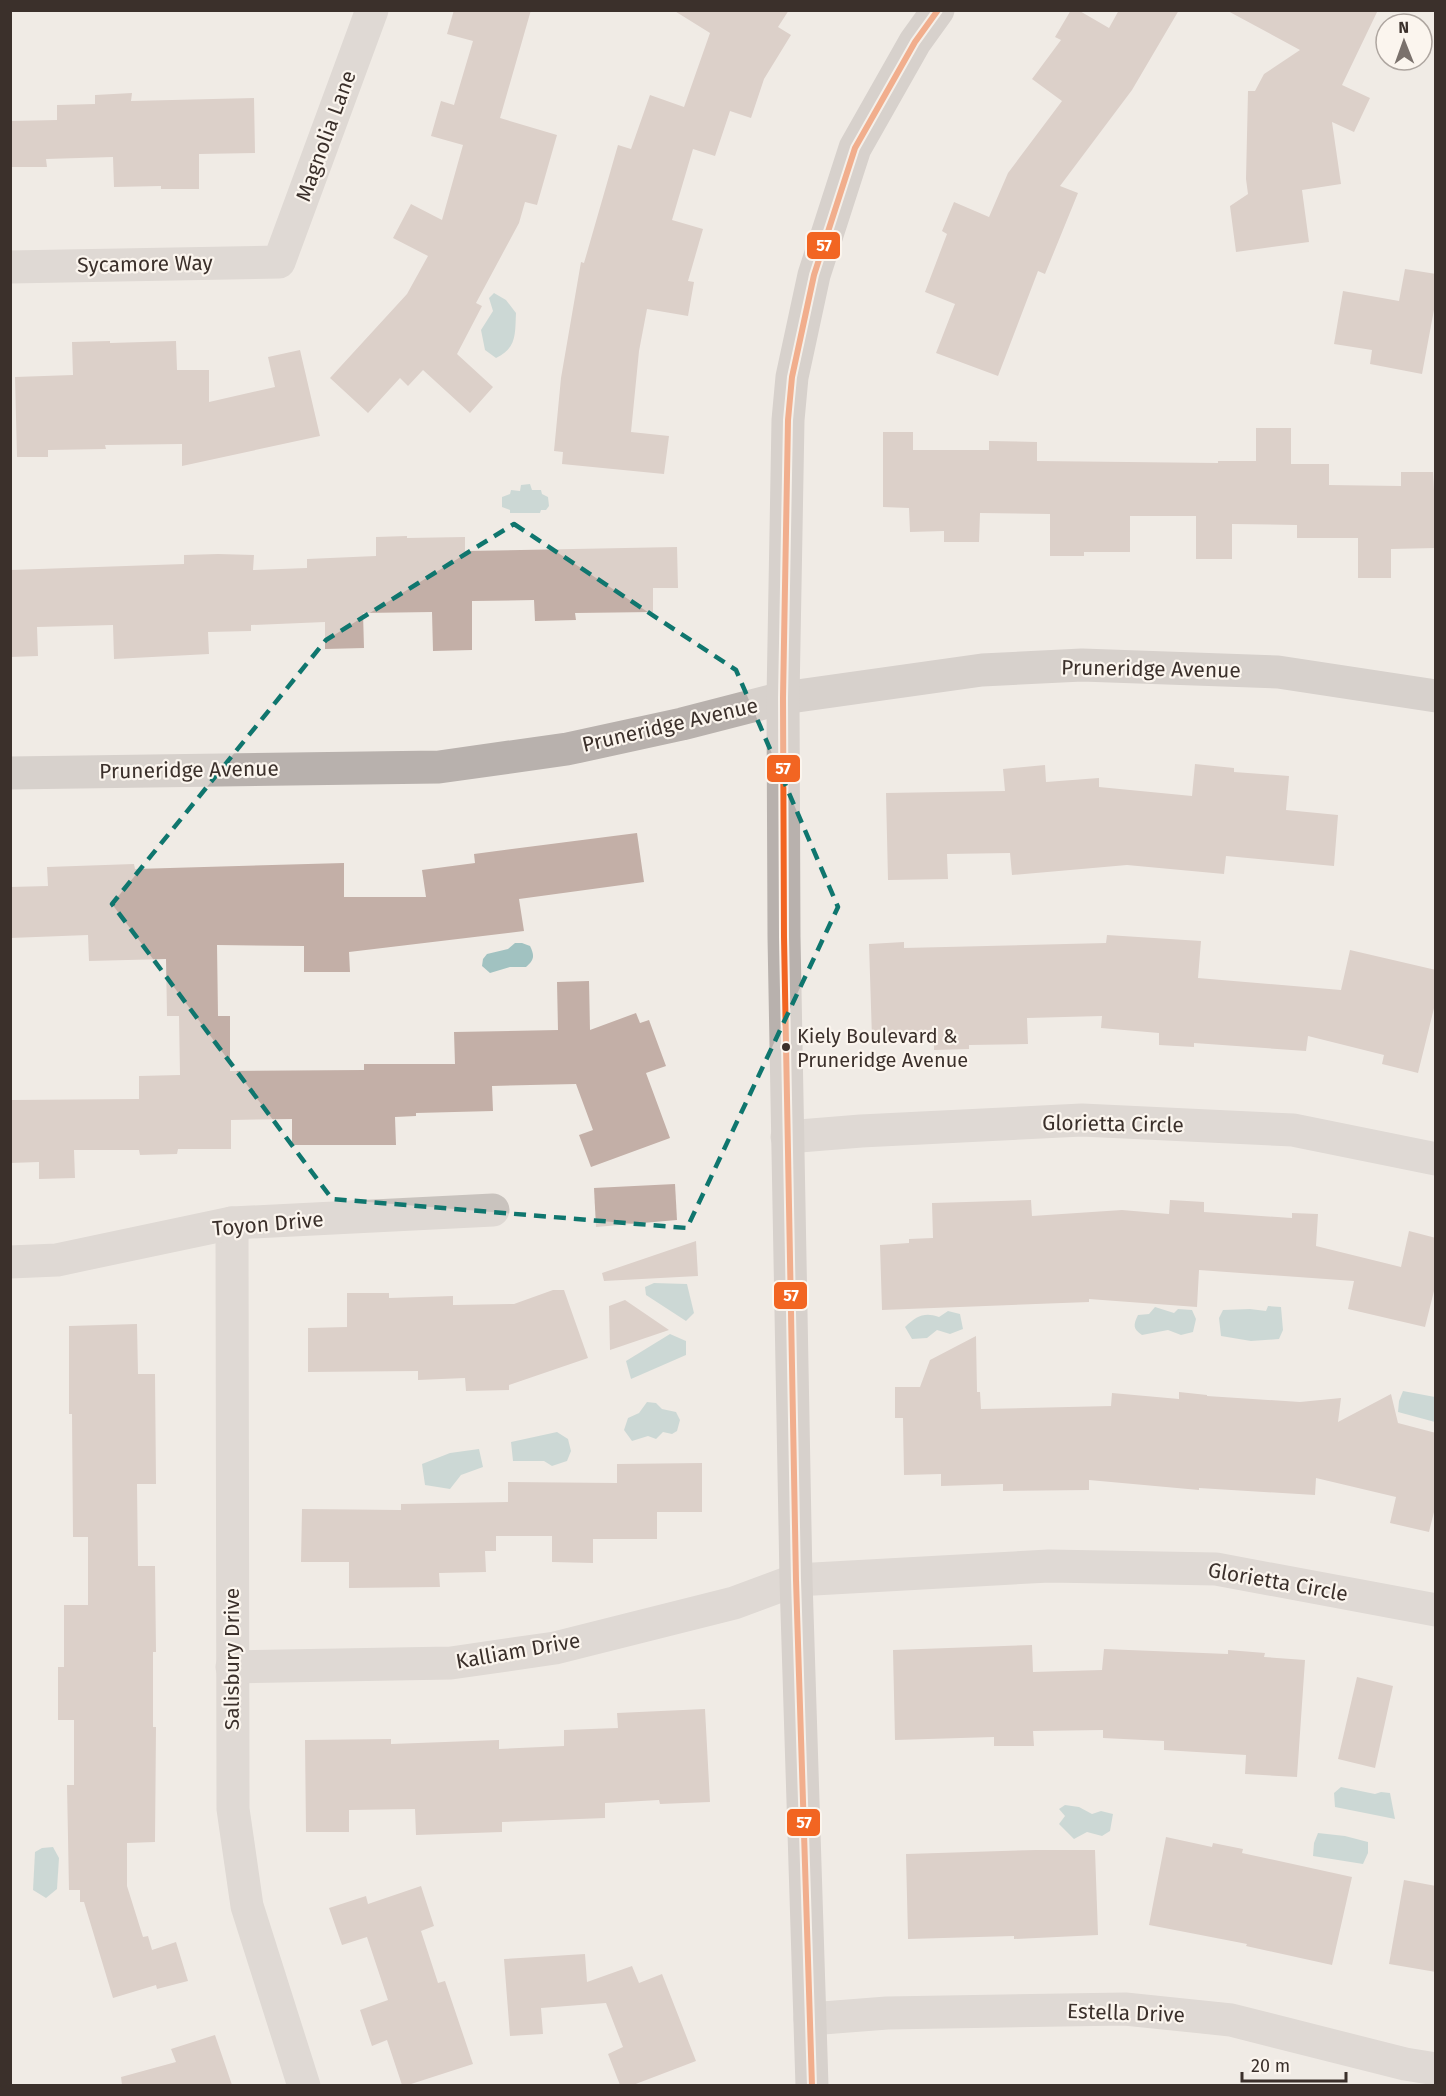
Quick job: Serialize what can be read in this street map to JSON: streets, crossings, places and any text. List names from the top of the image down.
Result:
{
  "streets": {
    "main road": ["Pruneridge Avenue"],
    "street": [
      "Magnolia Lane",
      "Sycamore Way",
      "Glorietta Circle",
      "Toyon Drive",
      "Kalliam Drive",
      "Salisbury Drive",
      "Estella Drive"
    ]
  },
  "crossings": [
    ["Magnolia Lane", "Sycamore Way"],
    ["Glorietta Circle", "Kalliam Drive"],
    ["Toyon Drive", "Salisbury Drive"],
    ["Kalliam Drive", "Salisbury Drive"]
  ],
  "places": ["Kiely Boulevard & Pruneridge Avenue"],
  "lines": ["transit line 57"],
  "scale_bar": "20 m",
  "north": "top"
}
